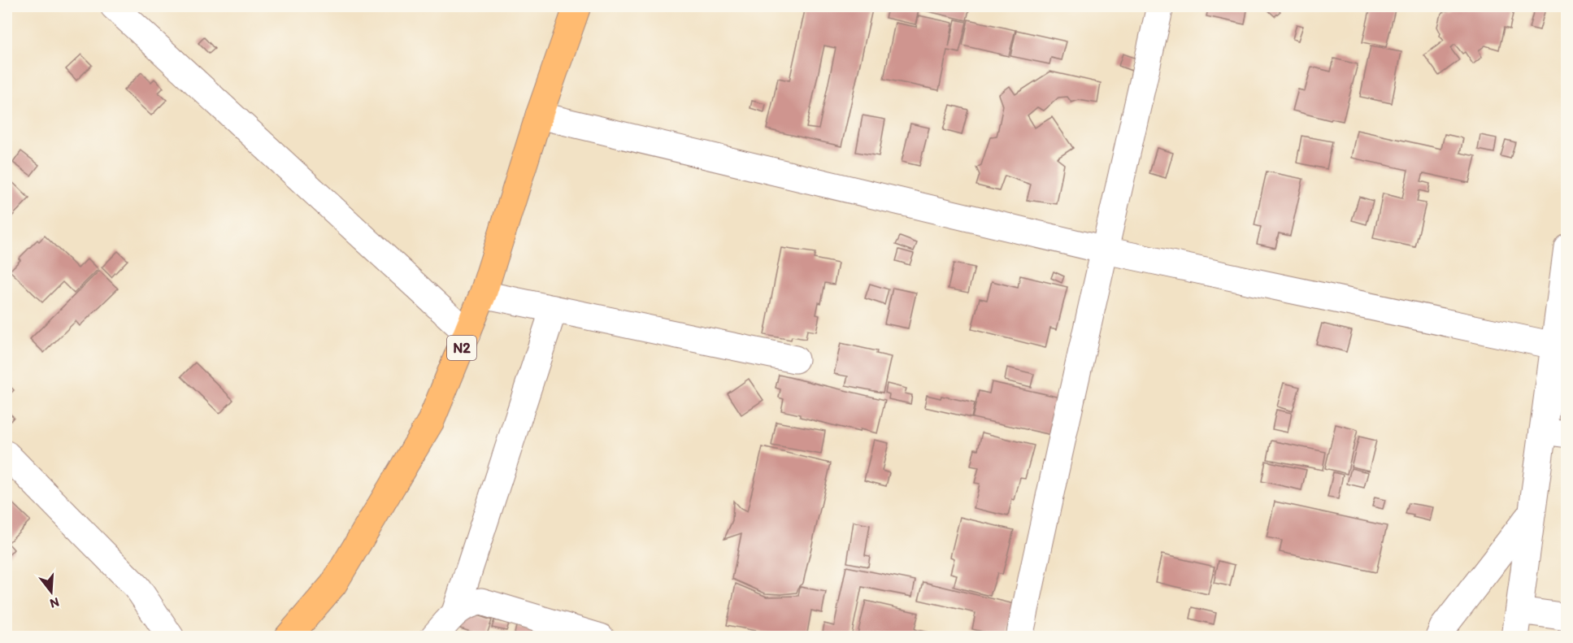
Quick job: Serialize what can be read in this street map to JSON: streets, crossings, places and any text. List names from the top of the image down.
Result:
{
  "streets": {
    "main road": ["N2"]
  },
  "north": "bottom"
}
